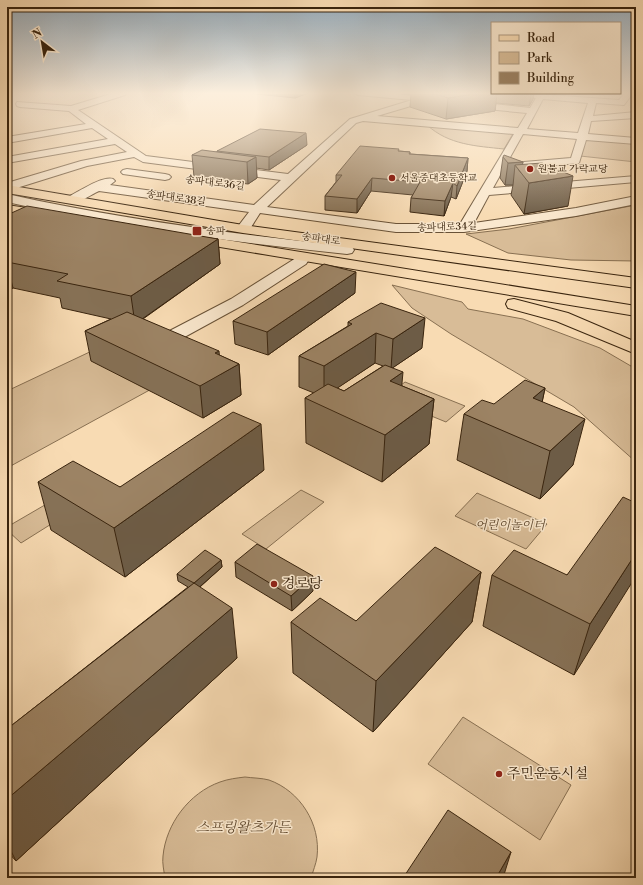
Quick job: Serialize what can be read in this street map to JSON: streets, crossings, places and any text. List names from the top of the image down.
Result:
{
  "streets": {
    "main road": ["송파대로"],
    "street": ["송파대로36길", "송파대로38길", "송파대로34길"]
  },
  "crossings": [
    ["송파대로36길", "송파대로"],
    ["송파대로38길", "송파대로34길"]
  ],
  "parks": ["어린이놀이터", "스프링왈츠가든"],
  "places": {
    "other": [
      "원불교 가락교당",
      "서울중대초등학교",
      "경로당",
      "주민운동시설"
    ],
    "transit": ["송파"]
  },
  "legend": ["Road", "Park", "Building"],
  "north": "top left"
}
